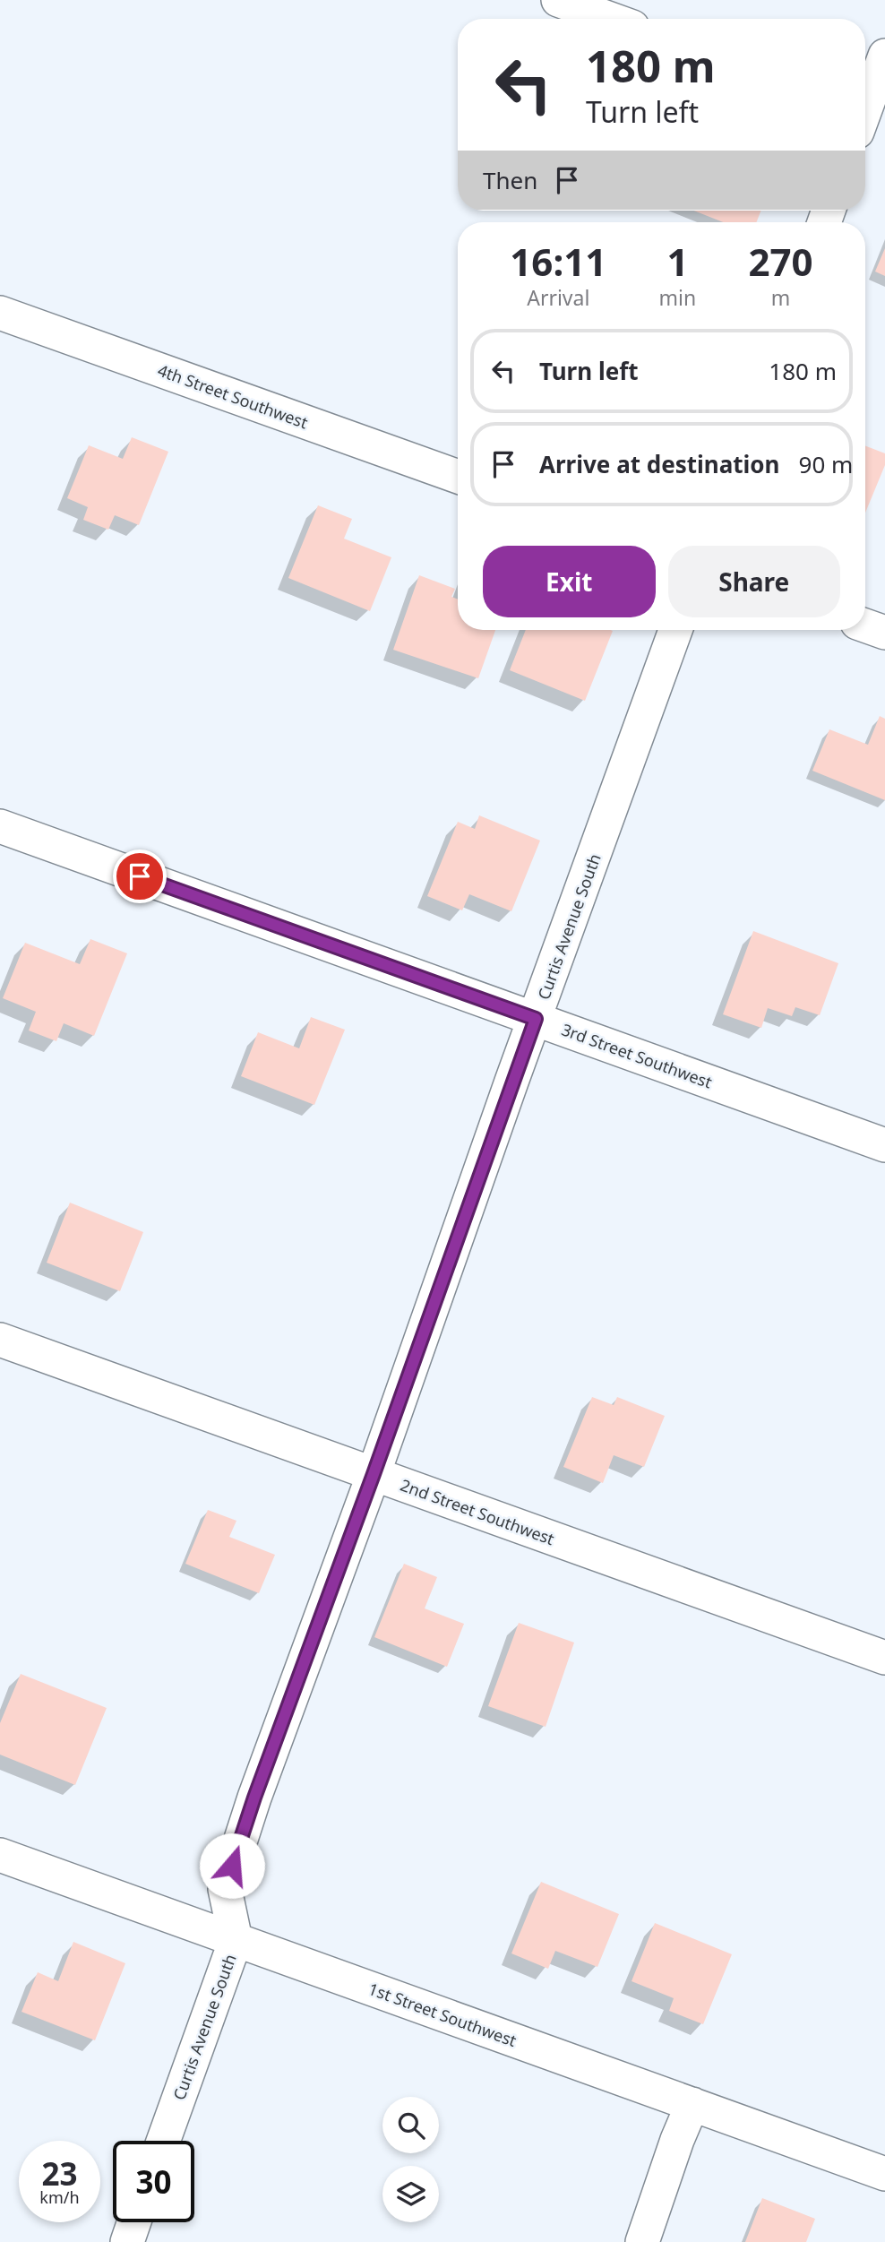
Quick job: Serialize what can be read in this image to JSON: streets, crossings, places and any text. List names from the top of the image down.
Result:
{
  "streets": {
    "street": [
      "4th Street Southwest",
      "Curtis Avenue South",
      "3rd Street Southwest",
      "2nd Street Southwest",
      "1st Street Southwest"
    ]
  },
  "crossings": [
    ["Curtis Avenue South", "3rd Street Southwest"],
    ["Curtis Avenue South", "2nd Street Southwest"],
    ["Curtis Avenue South", "1st Street Southwest"]
  ],
  "page": {
    "turn": ["180 m", "Turn left"],
    "then": "Then",
    "eta": [
      "16:11",
      "Arrival",
      "1",
      "min",
      "270",
      "m"
    ],
    "list": [
      {
        "name": "Turn left",
        "value": "180 m"
      },
      {
        "name": "Arrive at destination",
        "value": "90 m"
      }
    ],
    "buttons": ["Exit", "Share"],
    "speed": "23 km/h",
    "limit": "30"
  }
}
